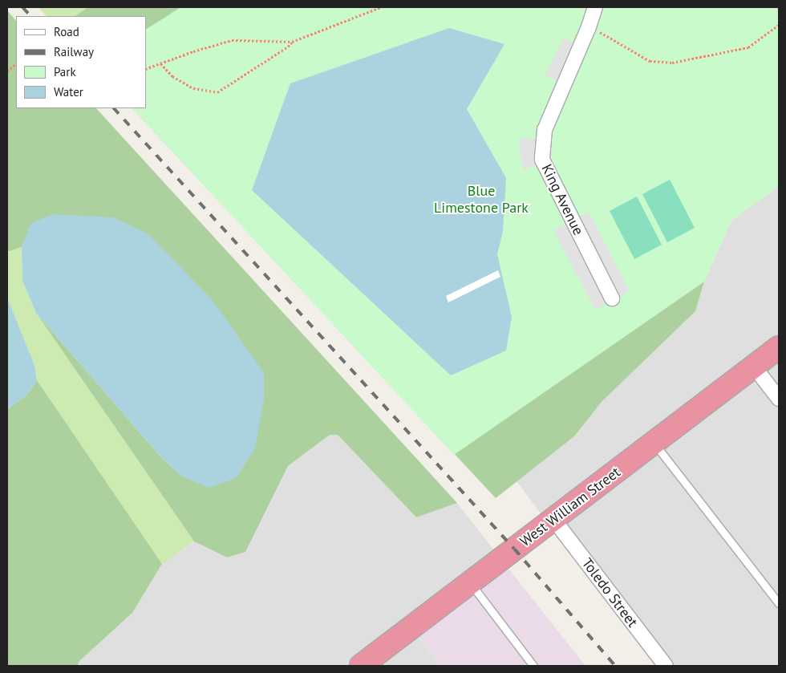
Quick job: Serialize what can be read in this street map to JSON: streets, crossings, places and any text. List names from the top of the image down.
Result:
{
  "streets": {
    "highway": ["West William Street"],
    "street": ["King Avenue", "Toledo Street"]
  },
  "crossings": [
    ["West William Street", "Toledo Street"]
  ],
  "parks": ["Blue Limestone Park"],
  "legend": [
    "Road",
    "Railway",
    "Park",
    "Water"
  ]
}
